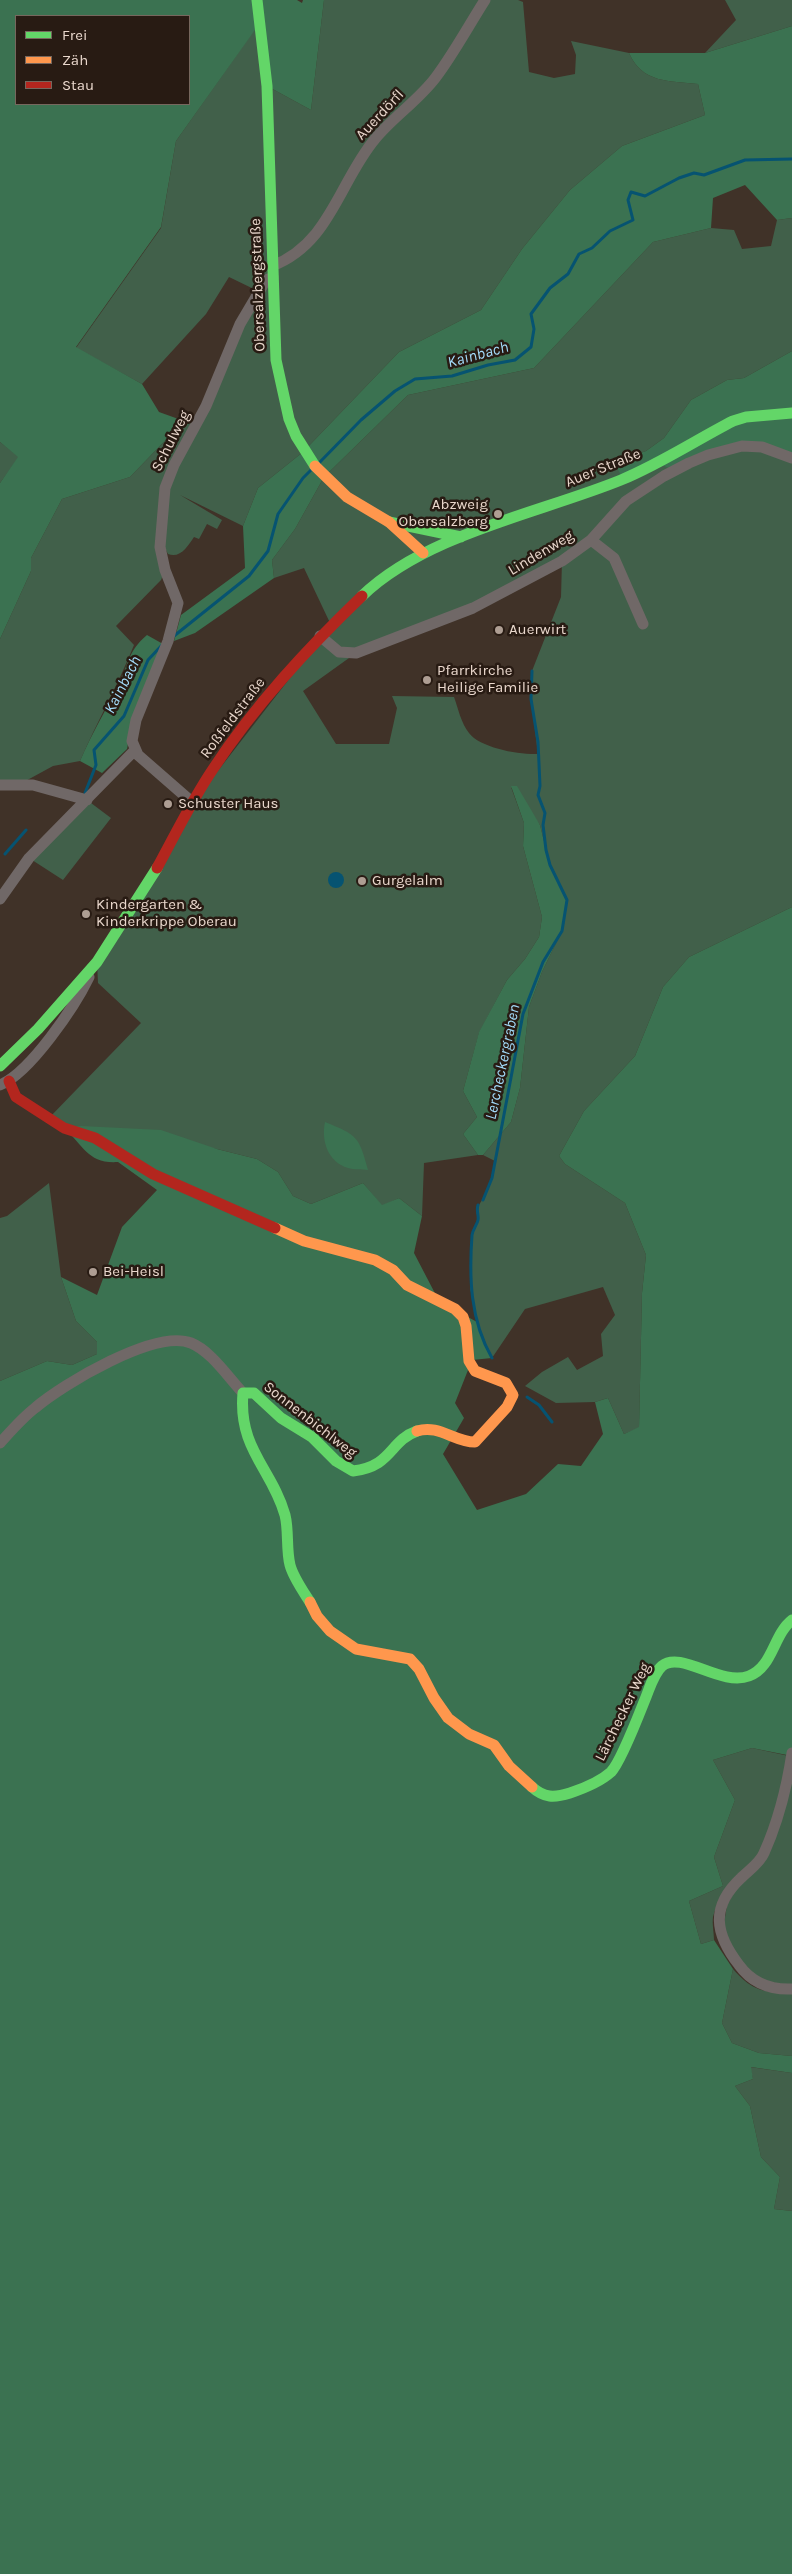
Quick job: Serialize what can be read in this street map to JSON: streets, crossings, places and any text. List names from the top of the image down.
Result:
{
  "streets": {
    "street": [
      "Auerdörfl",
      "Obersalzbergstraße",
      "Schulweg",
      "Auer Straße",
      "Lindenweg",
      "Roßfeldstraße",
      "Sonnenbichlweg",
      "Lärchecker Weg"
    ]
  },
  "crossings": [
    ["Auerdörfl", "Obersalzbergstraße"],
    ["Auerdörfl", "Schulweg"],
    ["Obersalzbergstraße", "Schulweg"],
    ["Obersalzbergstraße", "Auer Straße"],
    ["Obersalzbergstraße", "Roßfeldstraße"],
    ["Auer Straße", "Roßfeldstraße"],
    ["Lindenweg", "Roßfeldstraße"],
    ["Roßfeldstraße", "Sonnenbichlweg"],
    ["Sonnenbichlweg", "Lärchecker Weg"]
  ],
  "water": ["Kainbach", "Lercheckergraben"],
  "places": [
    "Abzweig Obersalzberg",
    "Auerwirt",
    "Pfarrkirche Heilige Familie",
    "Schuster Haus",
    "Gurgelalm",
    "Kindergarten & Kinderkrippe Oberau",
    "Bei-Heisl"
  ],
  "legend": ["Frei", "Zäh", "Stau"]
}
